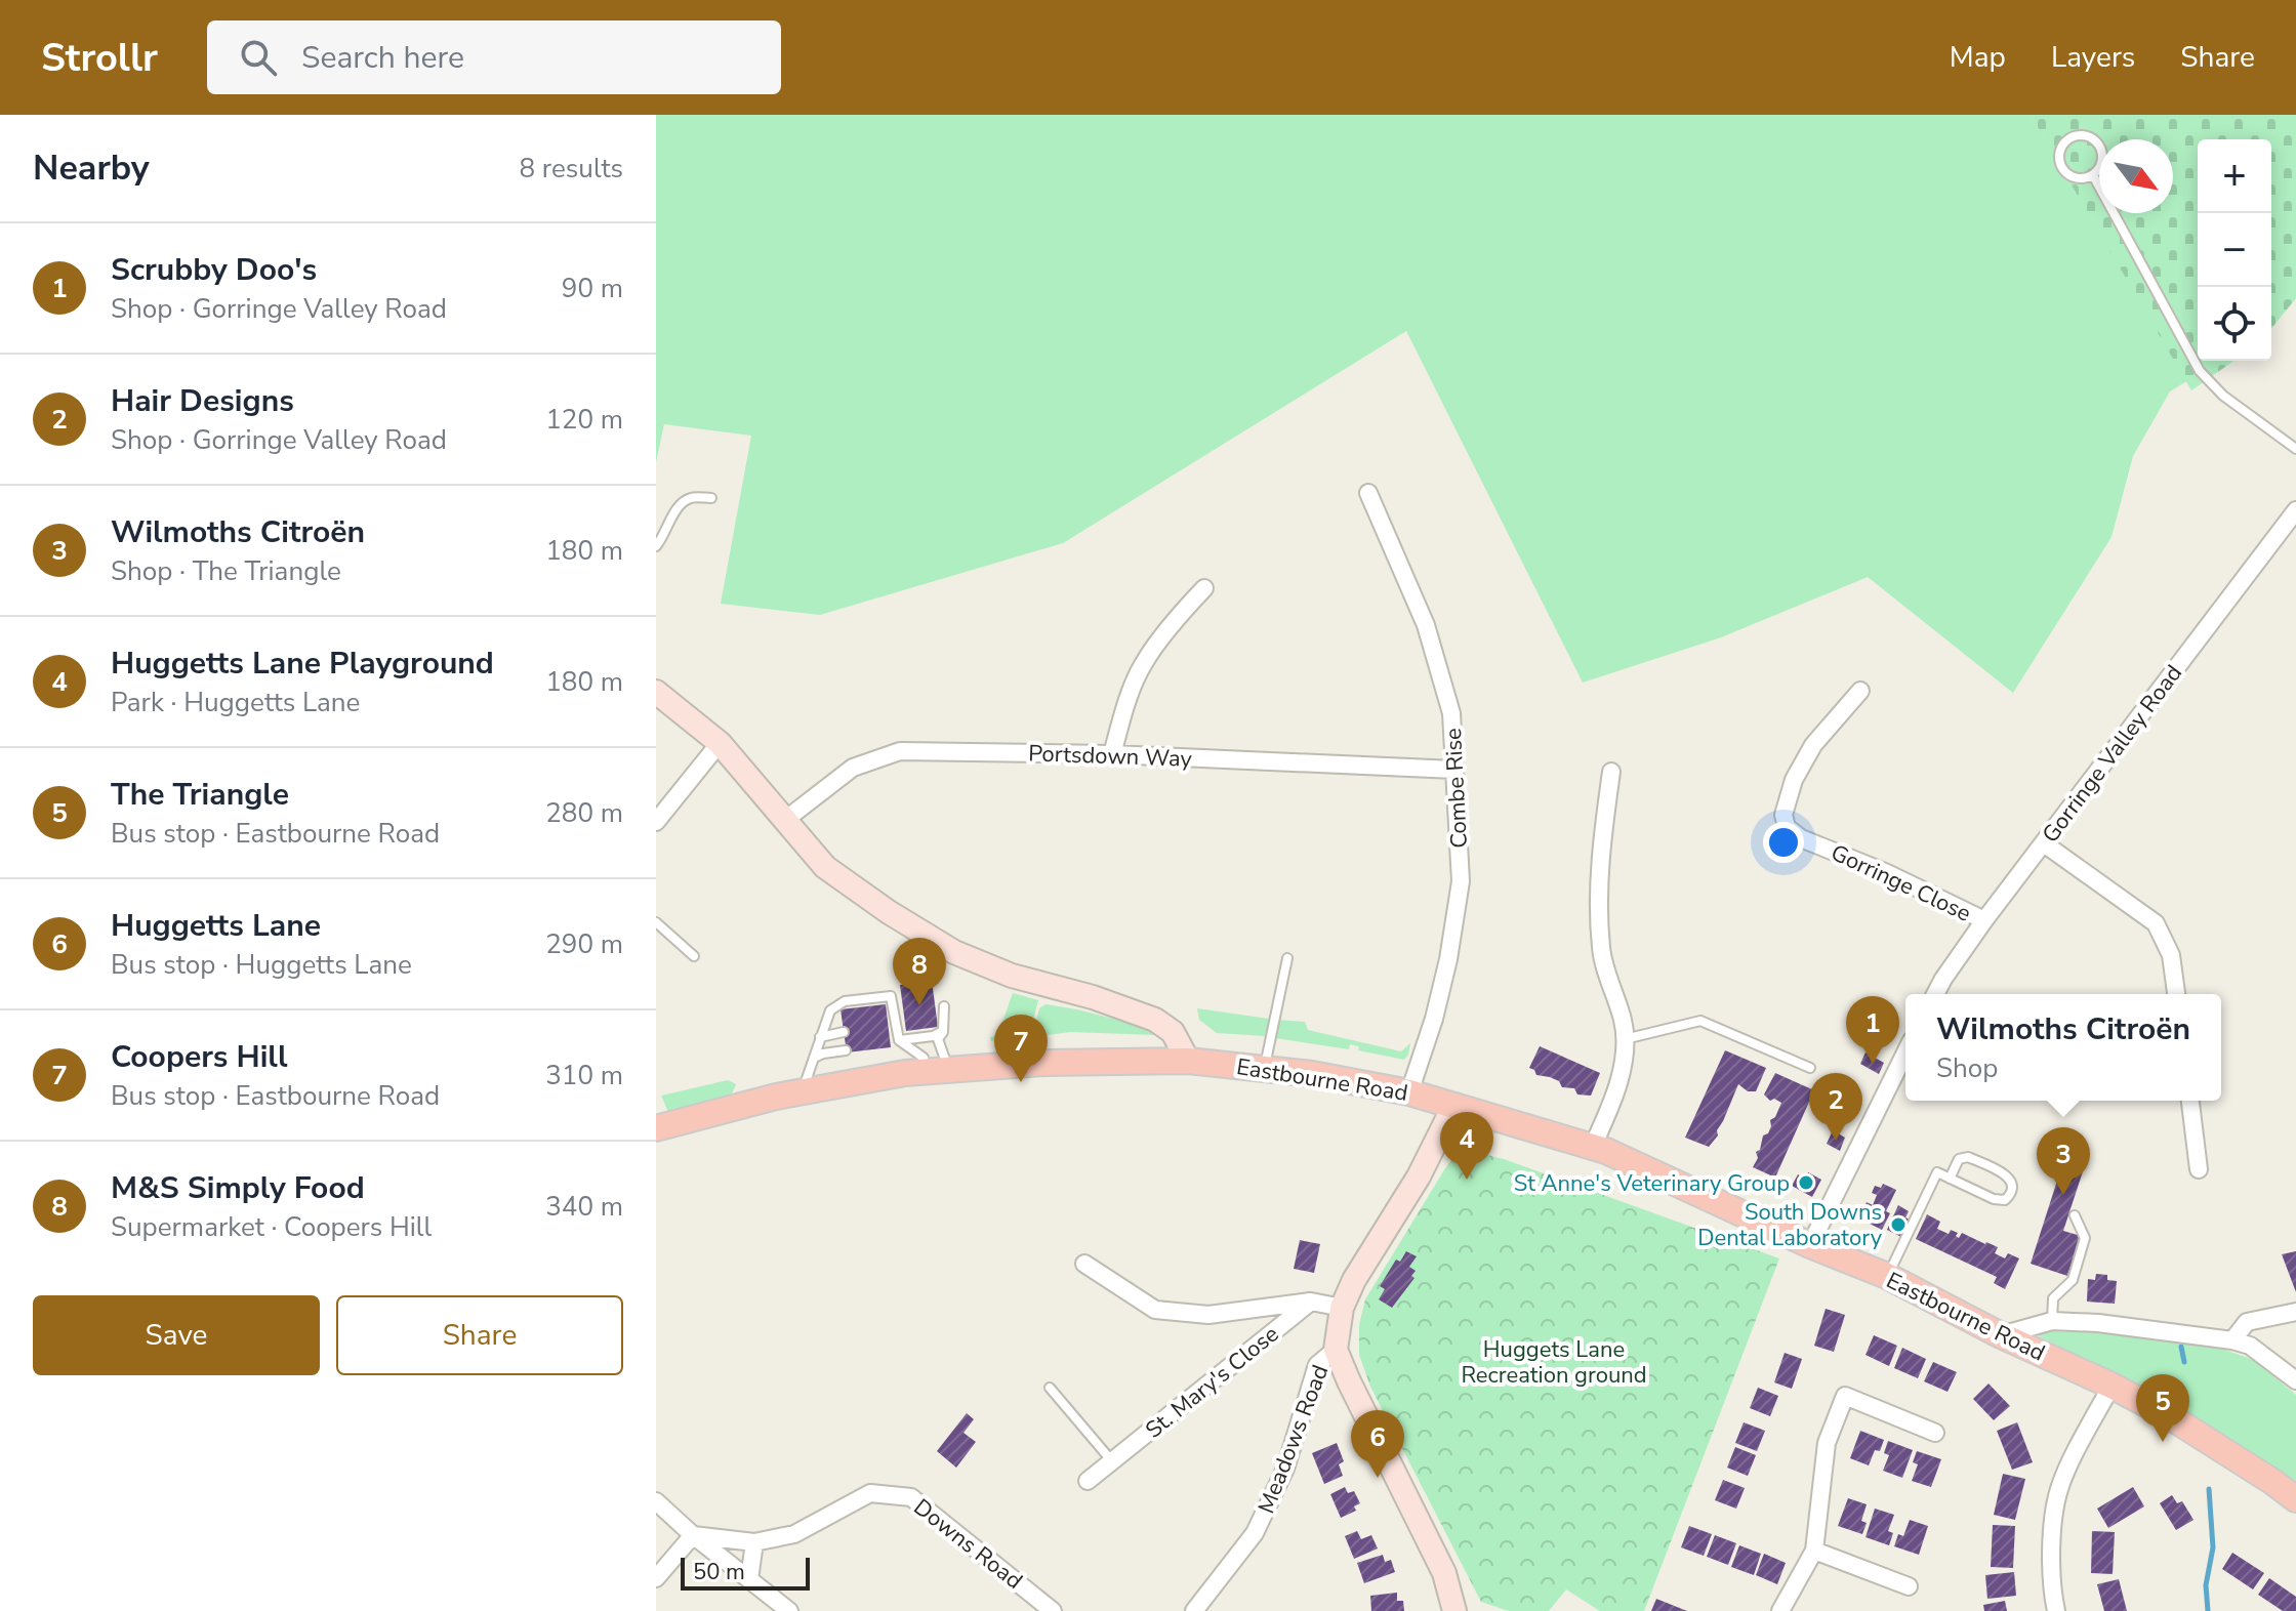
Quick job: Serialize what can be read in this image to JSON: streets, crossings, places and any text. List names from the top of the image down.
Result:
{
  "streets": {
    "main road": ["Eastbourne Road"],
    "street": [
      "Gorringe Valley Road",
      "Portsdown Way",
      "Combe Rise",
      "Gorringe Close",
      "St. Mary's Close",
      "Meadows Road",
      "Downs Road"
    ]
  },
  "crossings": [
    ["Gorringe Valley Road", "Gorringe Close"],
    ["Portsdown Way", "Combe Rise"],
    ["Combe Rise", "Eastbourne Road"]
  ],
  "parks": ["Huggets Lane Recreation ground"],
  "places": ["St Anne's Veterinary Group", "South Downs Dental Laboratory"],
  "scale_bar": "50 m",
  "north": "bottom right",
  "page": {
    "header": "Strollr",
    "search": "Search here",
    "nav": ["Map", "Layers", "Share"],
    "heading": ["Nearby", "8 results"],
    "map_buttons": ["+", "−"],
    "list": [
      {
        "mark": "1",
        "name": "Scrubby Doo's",
        "note": "Shop · Gorringe Valley Road",
        "value": "90 m"
      },
      {
        "mark": "2",
        "name": "Hair Designs",
        "note": "Shop · Gorringe Valley Road",
        "value": "120 m"
      },
      {
        "mark": "3",
        "name": "Wilmoths Citroën",
        "note": "Shop · The Triangle",
        "value": "180 m"
      },
      {
        "mark": "4",
        "name": "Huggetts Lane Playground",
        "note": "Park · Huggetts Lane",
        "value": "180 m"
      },
      {
        "mark": "5",
        "name": "The Triangle",
        "note": "Bus stop · Eastbourne Road",
        "value": "280 m"
      },
      {
        "mark": "6",
        "name": "Huggetts Lane",
        "note": "Bus stop · Huggetts Lane",
        "value": "290 m"
      },
      {
        "mark": "7",
        "name": "Coopers Hill",
        "note": "Bus stop · Eastbourne Road",
        "value": "310 m"
      },
      {
        "mark": "8",
        "name": "M&S Simply Food",
        "note": "Supermarket · Coopers Hill",
        "value": "340 m"
      }
    ],
    "pins": [
      "8",
      "1",
      "7",
      "2",
      "4",
      "3",
      "5",
      "6"
    ],
    "popup": ["Wilmoths Citroën", "Shop"],
    "buttons": ["Save", "Share"],
    "scale": "50 m"
  }
}
